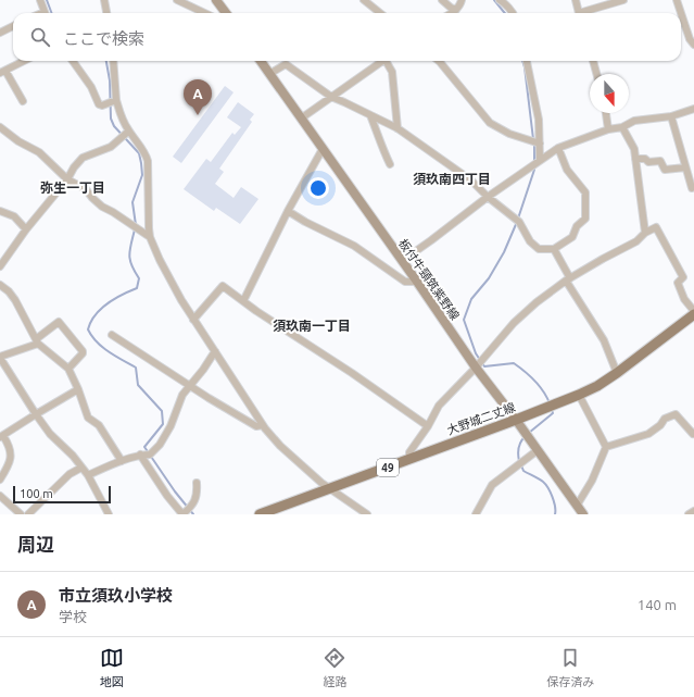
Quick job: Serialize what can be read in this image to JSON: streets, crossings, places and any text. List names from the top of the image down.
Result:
{
  "streets": {
    "main road": ["板付牛頸筑紫野線", "大野城二丈線", "49"]
  },
  "crossings": [
    ["板付牛頸筑紫野線", "大野城二丈線"]
  ],
  "districts": ["須玖南四丁目", "弥生一丁目", "須玖南一丁目"],
  "scale_bar": "100 m",
  "north": "bottom",
  "page": {
    "search": "ここで検索",
    "pins": "A",
    "scale": "100 m",
    "heading": "周辺",
    "list": [
      {
        "mark": "A",
        "name": "市立須玖小学校",
        "note": "学校",
        "value": "140 m"
      }
    ],
    "nav": ["地図", "経路", "保存済み"]
  }
}
